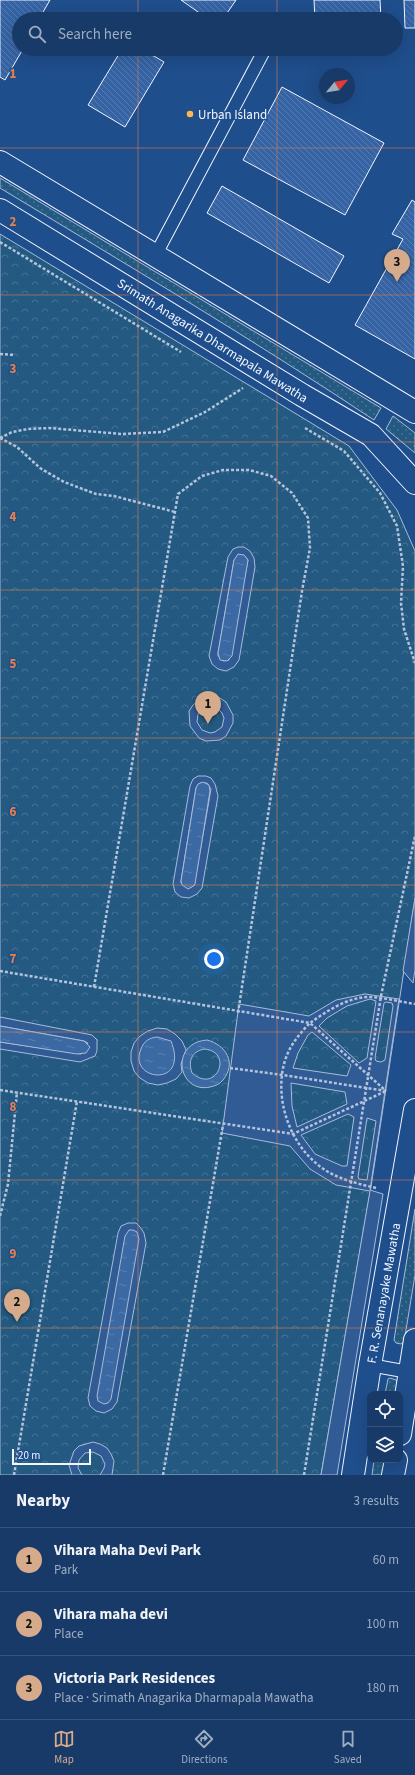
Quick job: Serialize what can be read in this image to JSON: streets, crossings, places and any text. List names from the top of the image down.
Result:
{
  "streets": {
    "main road": ["Srimath Anagarika Dharmapala Mawatha", "F. R. Senanayake Mawatha"]
  },
  "places": ["Urban Island"],
  "scale_bar": "20 m",
  "north": "top right",
  "page": {
    "search": "Search here",
    "pins": ["3", "1", "2"],
    "scale": "20 m",
    "heading": ["Nearby", "3 results"],
    "list": [
      {
        "mark": "1",
        "name": "Vihara Maha Devi Park",
        "note": "Park",
        "value": "60 m"
      },
      {
        "mark": "2",
        "name": "Vihara maha devi",
        "note": "Place",
        "value": "100 m"
      },
      {
        "mark": "3",
        "name": "Victoria Park Residences",
        "note": "Place · Srimath Anagarika Dharmapala Mawatha",
        "value": "180 m"
      }
    ],
    "nav": ["Map", "Directions", "Saved"]
  },
  "grid": {
    "rows": [
      "1",
      "2",
      "3",
      "4",
      "5",
      "6",
      "7",
      "8",
      "9"
    ]
  }
}
